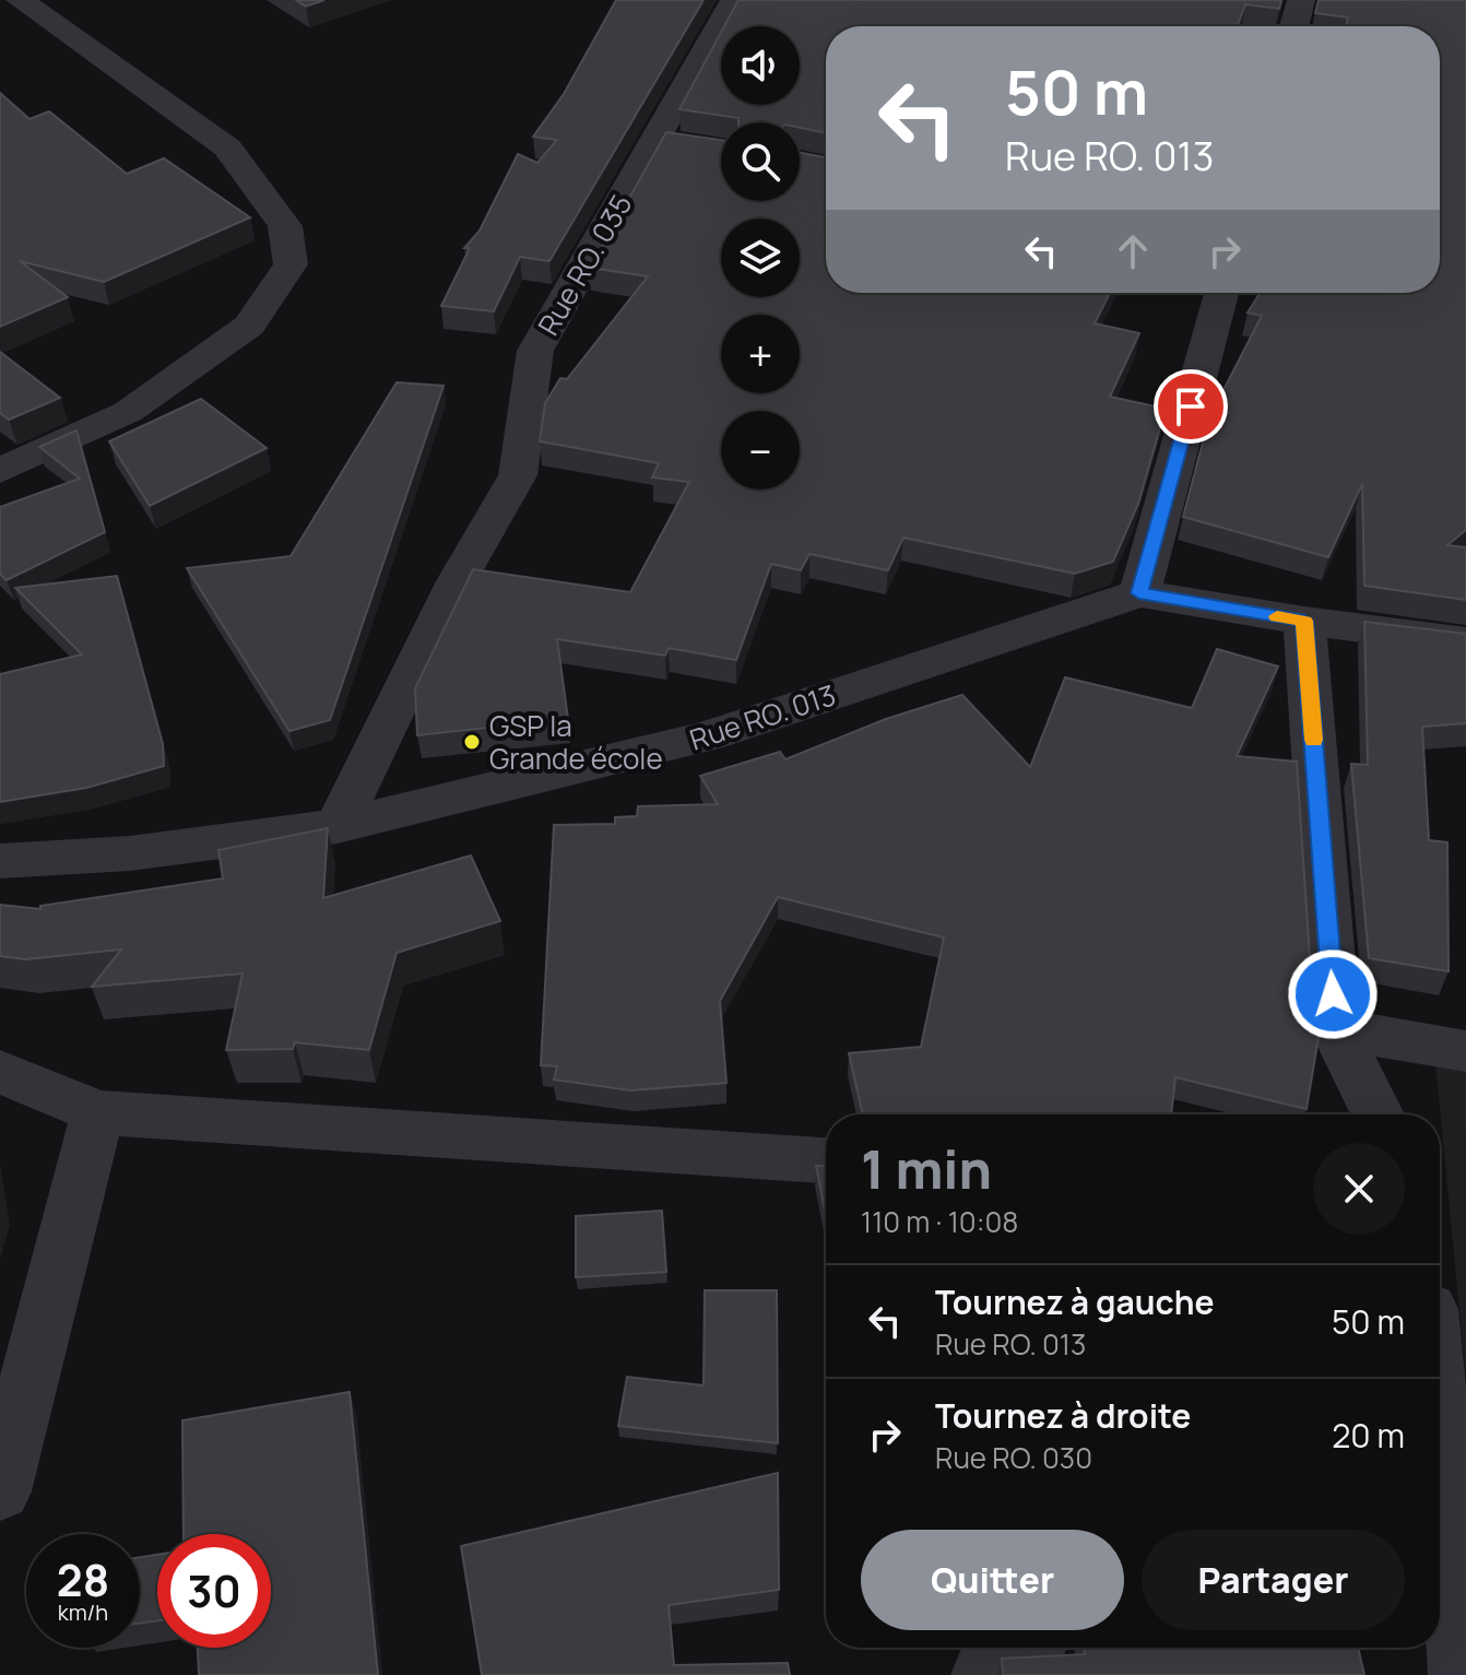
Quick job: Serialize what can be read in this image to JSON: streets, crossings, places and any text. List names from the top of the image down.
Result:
{
  "streets": {
    "street": ["Rue RO. 035", "Rue RO. 013"]
  },
  "crossings": [
    ["Rue RO. 035", "Rue RO. 013"]
  ],
  "places": ["GSP la Grande école"],
  "page": {
    "map_buttons": ["+", "−"],
    "turn": ["50 m", "Rue RO. 013"],
    "heading": ["1 min", "110 m · 10:08"],
    "list": [
      {
        "name": "Tournez à gauche",
        "note": "Rue RO. 013",
        "value": "50 m"
      },
      {
        "name": "Tournez à droite",
        "note": "Rue RO. 030",
        "value": "20 m"
      }
    ],
    "buttons": ["Quitter", "Partager"],
    "speed": "28 km/h",
    "limit": "30"
  }
}
